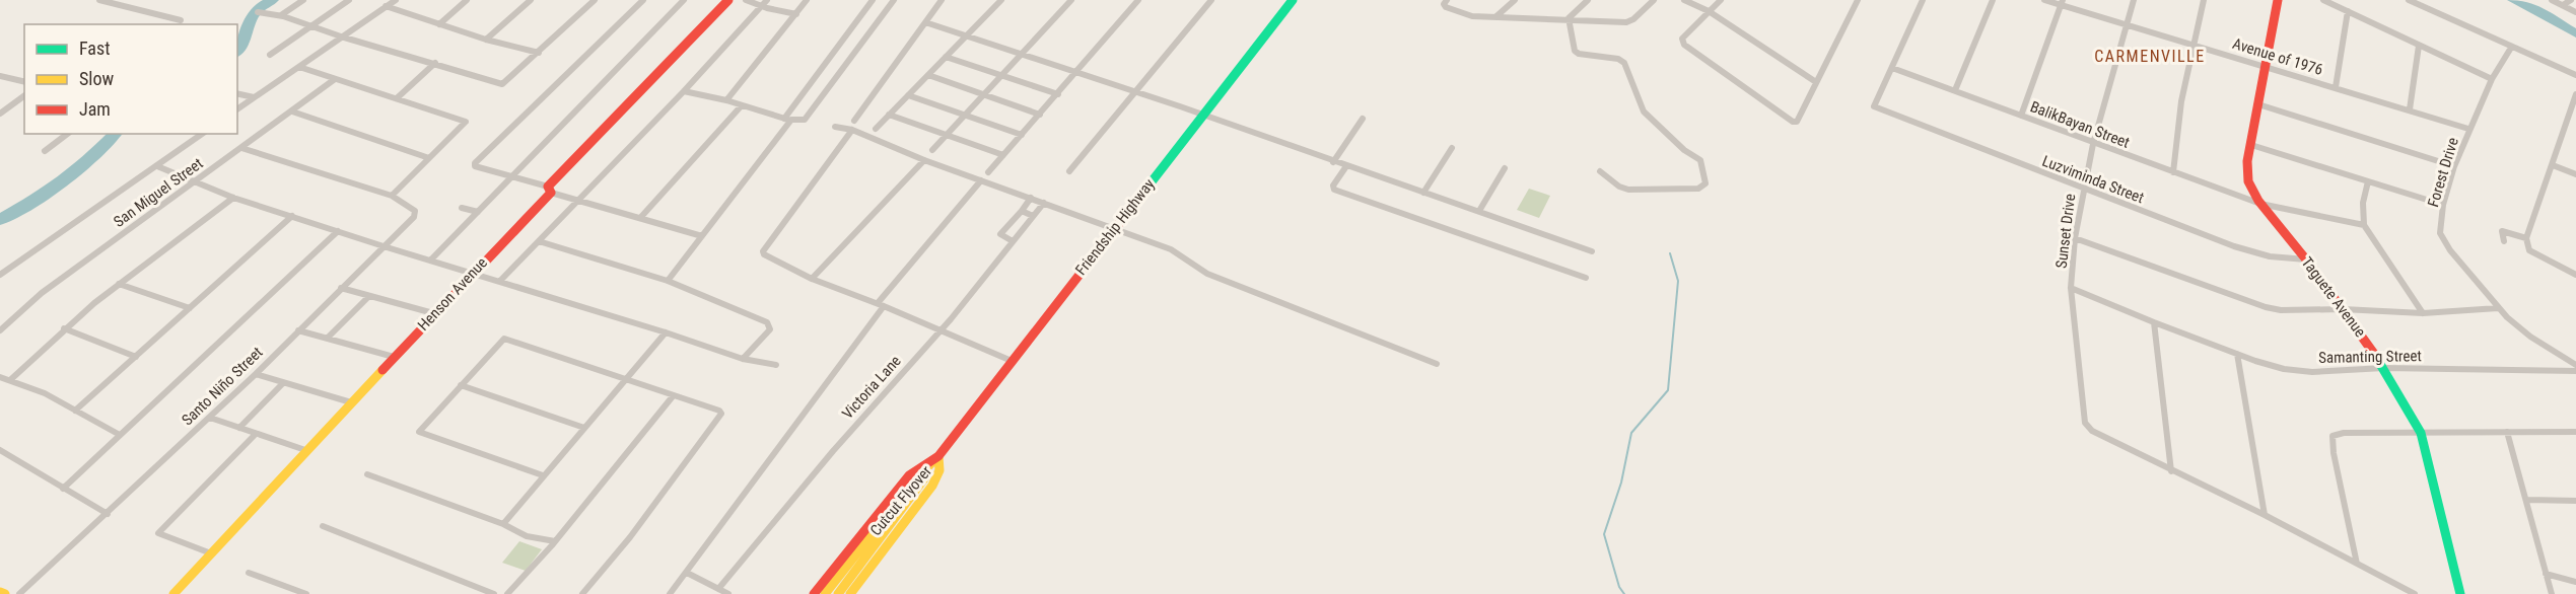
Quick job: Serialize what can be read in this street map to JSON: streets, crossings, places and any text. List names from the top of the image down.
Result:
{
  "streets": {
    "street": [
      "Avenue of 1976",
      "BalikBayan Street",
      "Forest Drive",
      "Luzviminda Street",
      "San Miguel Street",
      "Friendship Highway",
      "Sunset Drive",
      "Henson Avenue",
      "Taguete Avenue",
      "Samanting Street",
      "Santo Niño Street",
      "Victoria Lane",
      "Cutcut Flyover"
    ]
  },
  "crossings": [
    ["Avenue of 1976", "Forest Drive"],
    ["Avenue of 1976", "Sunset Drive"],
    ["Avenue of 1976", "Taguete Avenue"],
    ["BalikBayan Street", "Luzviminda Street"],
    ["BalikBayan Street", "Sunset Drive"],
    ["BalikBayan Street", "Taguete Avenue"],
    ["Luzviminda Street", "Sunset Drive"],
    ["Luzviminda Street", "Taguete Avenue"],
    ["Friendship Highway", "Cutcut Flyover"],
    ["Sunset Drive", "Samanting Street"],
    ["Taguete Avenue", "Samanting Street"]
  ],
  "districts": ["CARMENVILLE"],
  "legend": ["Fast", "Slow", "Jam"]
}
